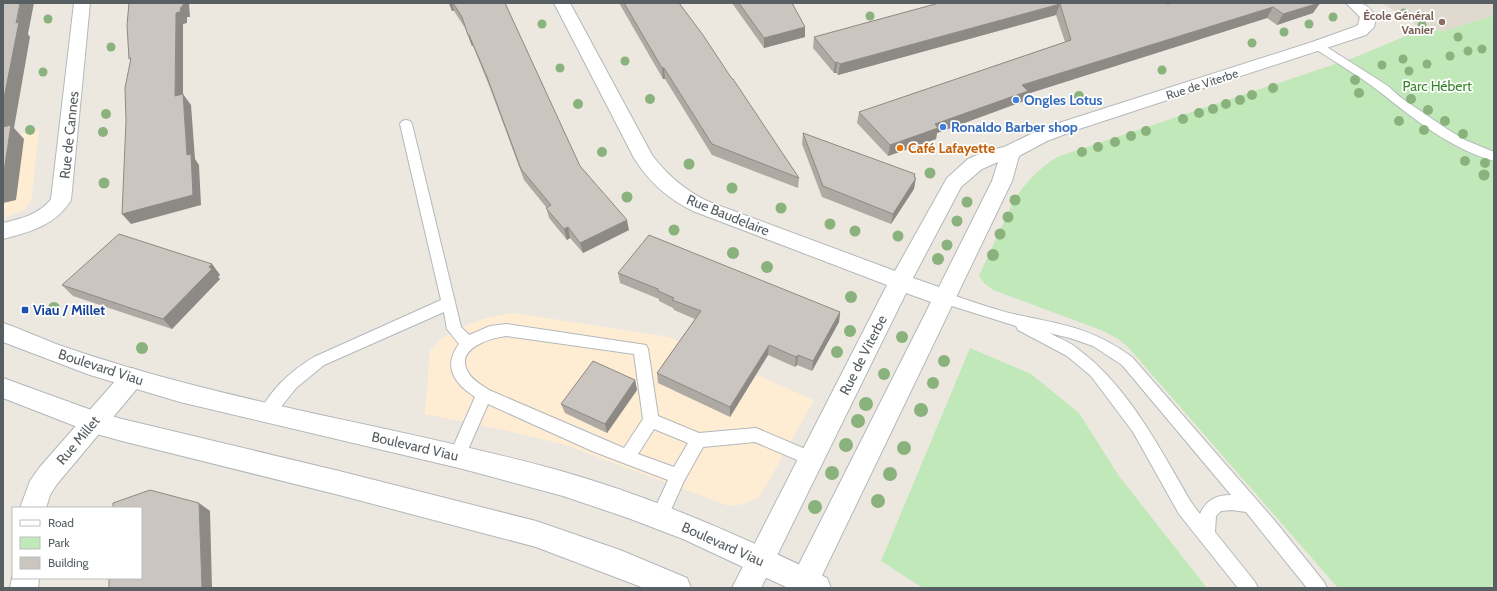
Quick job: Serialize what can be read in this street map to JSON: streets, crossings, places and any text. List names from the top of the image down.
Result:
{
  "streets": {
    "street": [
      "Rue de Viterbe",
      "Rue de Cannes",
      "Rue Baudelaire",
      "Boulevard Viau",
      "Rue Millet"
    ]
  },
  "crossings": [
    ["Rue de Viterbe", "Rue Baudelaire"],
    ["Rue de Viterbe", "Boulevard Viau"],
    ["Boulevard Viau", "Rue Millet"]
  ],
  "parks": ["Parc Hébert"],
  "places": {
    "other": [
      "École Général Vanier",
      "Ongles Lotus",
      "Ronaldo Barber shop",
      "Café Lafayette"
    ],
    "transit": ["Viau / Millet"]
  },
  "legend": ["Road", "Park", "Building"]
}
